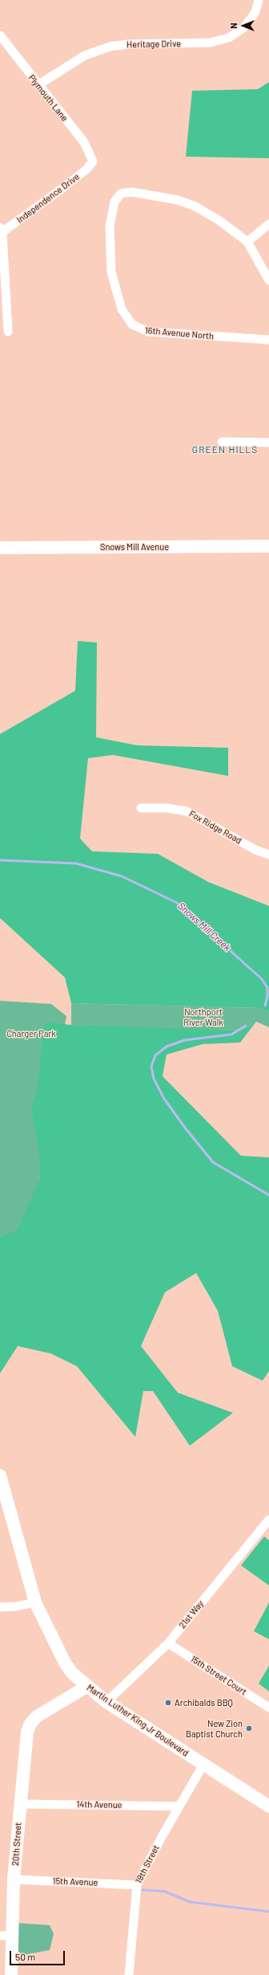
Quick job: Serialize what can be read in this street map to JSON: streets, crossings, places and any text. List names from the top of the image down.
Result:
{
  "streets": {
    "main road": ["Snows Mill Avenue", "Martin Luther King Jr Boulevard", "20th Street"],
    "street": [
      "Heritage Drive",
      "Plymouth Lane",
      "Independence Drive",
      "16th Avenue North",
      "Fox Ridge Road",
      "21st Way",
      "15th Street Court",
      "14th Avenue",
      "19th Street",
      "15th Avenue"
    ]
  },
  "crossings": [
    ["Heritage Drive", "Plymouth Lane"],
    ["Plymouth Lane", "Independence Drive"],
    ["21st Way", "15th Street Court"],
    ["21st Way", "Martin Luther King Jr Boulevard"],
    ["Martin Luther King Jr Boulevard", "20th Street"],
    ["Martin Luther King Jr Boulevard", "19th Street"],
    ["14th Avenue", "20th Street"],
    ["14th Avenue", "19th Street"],
    ["20th Street", "15th Avenue"],
    ["19th Street", "15th Avenue"]
  ],
  "districts": ["GREEN HILLS"],
  "water": ["Snows Mill Creek"],
  "parks": ["Northport River Walk", "Charger Park"],
  "places": ["Archibalds BBQ", "New Zion Baptist Church"],
  "scale_bar": "50 m",
  "north": "left"
}
